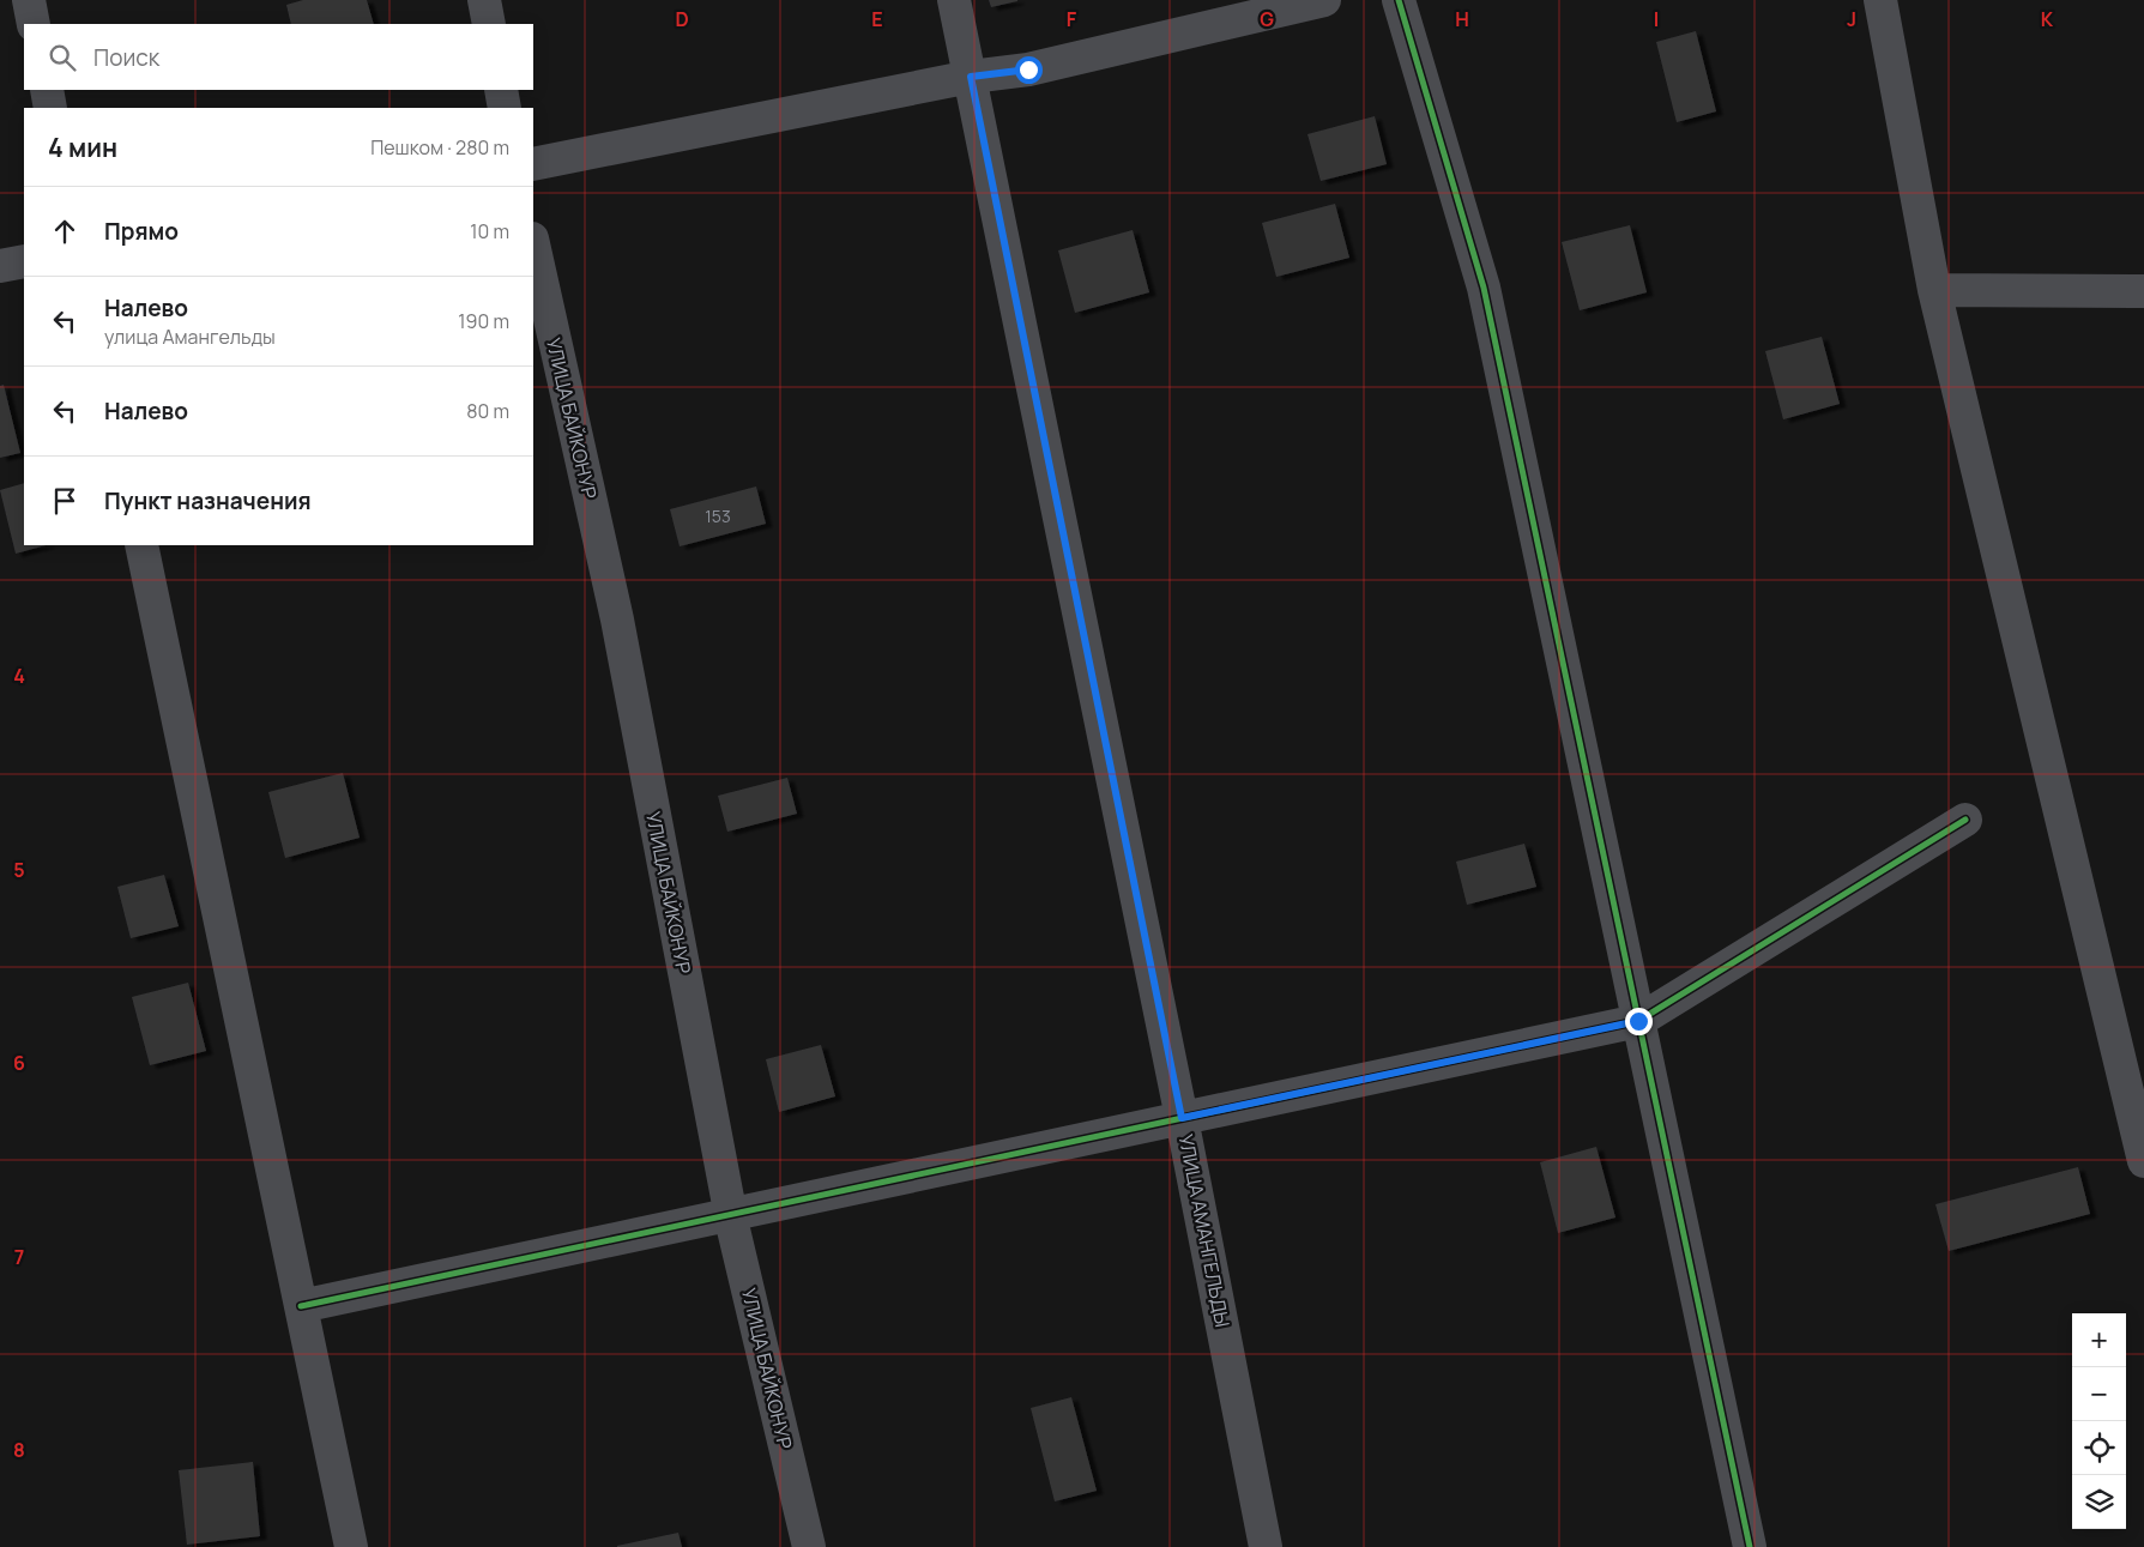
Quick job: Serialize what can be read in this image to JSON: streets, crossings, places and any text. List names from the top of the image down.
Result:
{
  "streets": {
    "street": ["УЛИЦА БАЙКОНУР", "УЛИЦА АМАНГЕЛЬДЫ"]
  },
  "house_numbers": ["153"],
  "page": {
    "search": "Поиск",
    "heading": ["4 мин", "Пешком · 280 m"],
    "list": [
      ["Прямо", "10 m"],
      ["Налево", "улица Амангельды", "190 m"],
      ["Налево", "80 m"],
      "Пункт назначения"
    ],
    "map_buttons": ["+", "−"]
  },
  "grid": {
    "columns": [
      "D",
      "E",
      "F",
      "G",
      "H",
      "I",
      "J",
      "K"
    ],
    "rows": [
      "4",
      "5",
      "6",
      "7",
      "8"
    ]
  }
}
